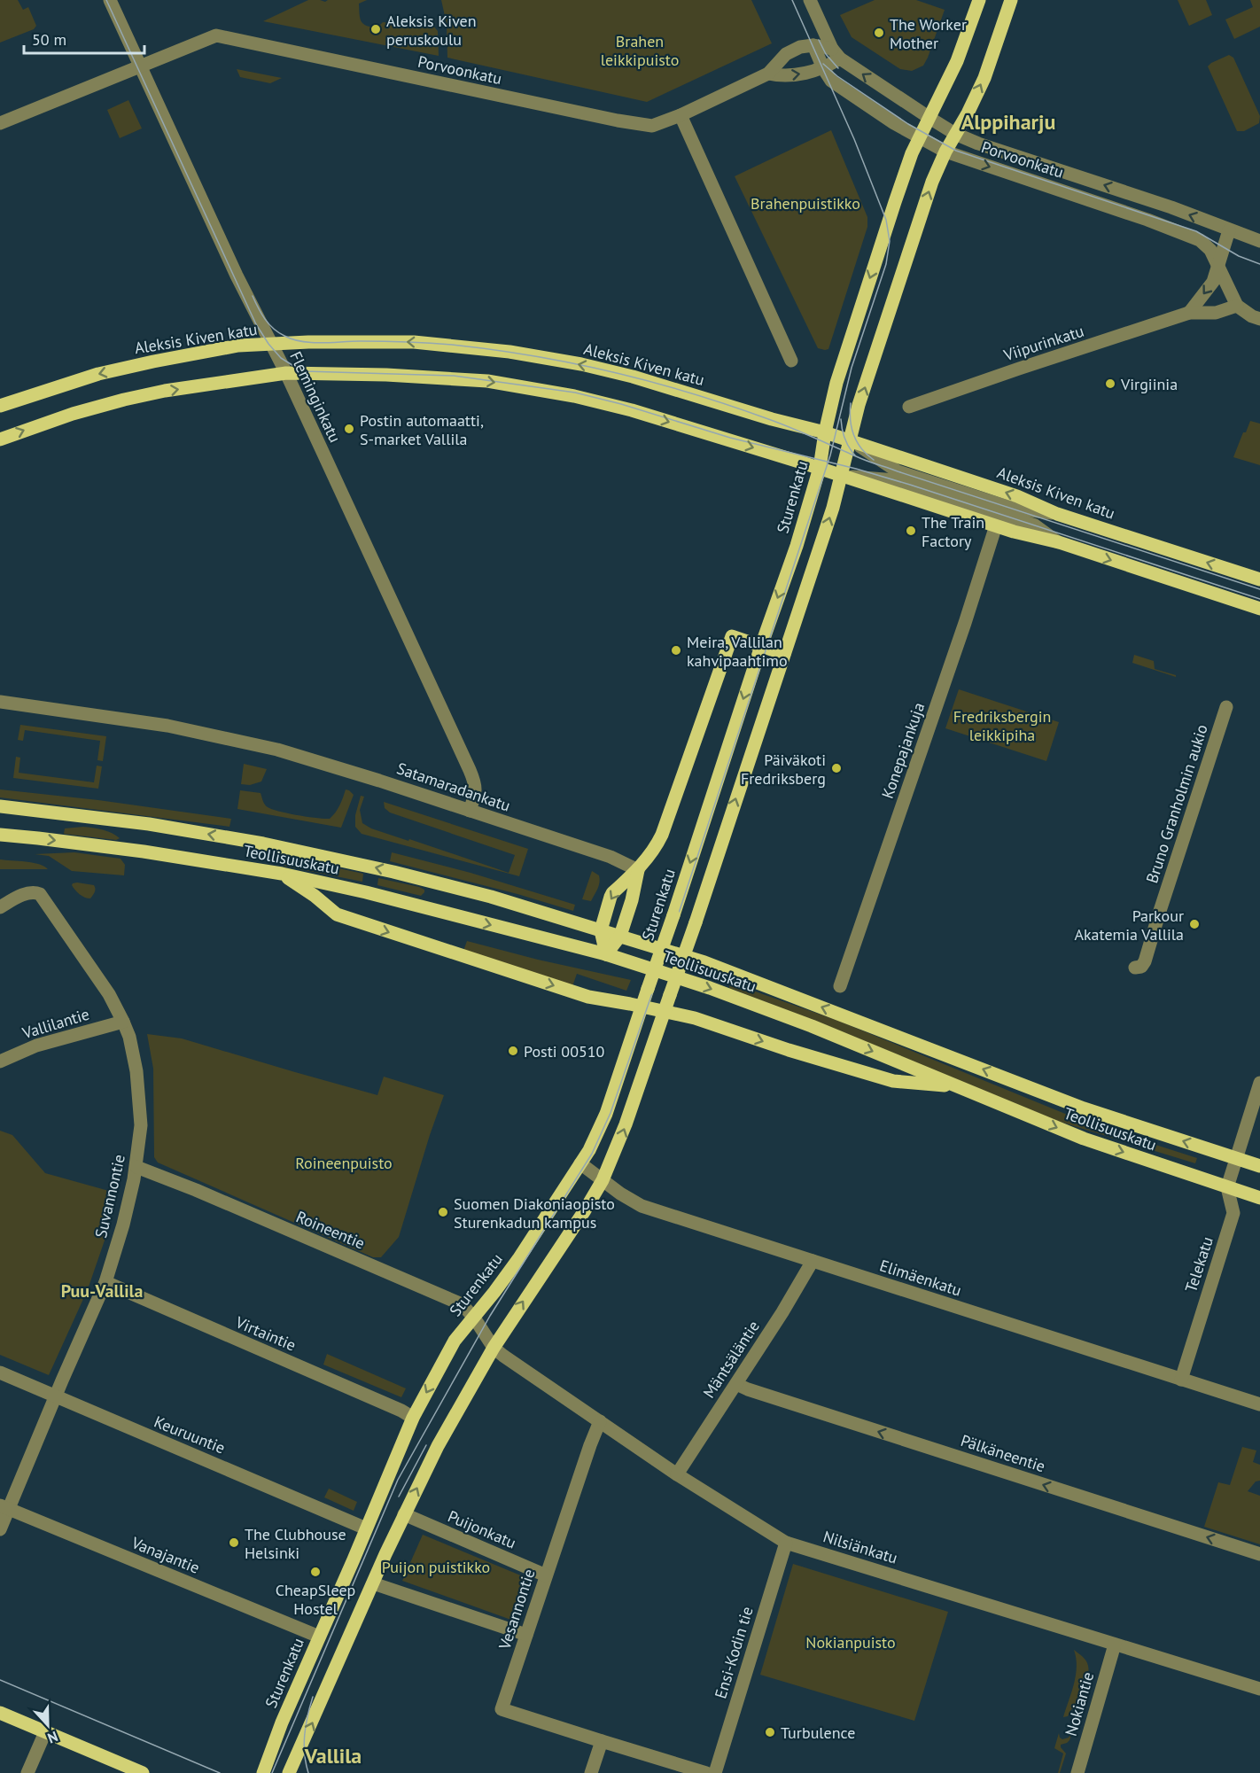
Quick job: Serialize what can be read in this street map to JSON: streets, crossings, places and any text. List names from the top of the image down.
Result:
{
  "streets": {
    "main road": ["Aleksis Kiven katu", "Sturenkatu", "Teollisuuskatu"],
    "street": [
      "Porvoonkatu",
      "Viipurinkatu",
      "Fleminginkatu",
      "Konepajankuja",
      "Satamaradankatu",
      "Bruno Granholmin aukio",
      "Vallilantie",
      "Suvannontie",
      "Roineentie",
      "Telekatu",
      "Elimäenkatu",
      "Virtaintie",
      "Mäntsäläntie",
      "Keuruuntie",
      "Pälkäneentie",
      "Puijonkatu",
      "Nilsiänkatu",
      "Vanajantie",
      "Vesannontie",
      "Ensi-Kodin tie",
      "Nokiantie"
    ]
  },
  "crossings": [
    ["Porvoonkatu", "Viipurinkatu"],
    ["Porvoonkatu", "Fleminginkatu"],
    ["Porvoonkatu", "Sturenkatu"],
    ["Aleksis Kiven katu", "Fleminginkatu"],
    ["Aleksis Kiven katu", "Sturenkatu"],
    ["Fleminginkatu", "Satamaradankatu"],
    ["Sturenkatu", "Roineentie"],
    ["Sturenkatu", "Elimäenkatu"],
    ["Sturenkatu", "Virtaintie"],
    ["Sturenkatu", "Keuruuntie"],
    ["Sturenkatu", "Vanajantie"],
    ["Teollisuuskatu", "Telekatu"],
    ["Vallilantie", "Suvannontie"],
    ["Suvannontie", "Roineentie"],
    ["Suvannontie", "Virtaintie"],
    ["Suvannontie", "Keuruuntie"],
    ["Suvannontie", "Vanajantie"],
    ["Roineentie", "Nilsiänkatu"],
    ["Telekatu", "Elimäenkatu"],
    ["Elimäenkatu", "Mäntsäläntie"],
    ["Mäntsäläntie", "Pälkäneentie"],
    ["Mäntsäläntie", "Nilsiänkatu"],
    ["Puijonkatu", "Vesannontie"],
    ["Nilsiänkatu", "Vesannontie"],
    ["Nilsiänkatu", "Ensi-Kodin tie"],
    ["Nilsiänkatu", "Nokiantie"]
  ],
  "one_way": ["Pälkäneentie"],
  "districts": ["Alppiharju", "Puu-Vallila", "Vallila"],
  "parks": [
    "Brahen leikkipuisto",
    "Brahenpuistikko",
    "Fredriksbergin leikkipiha",
    "Roineenpuisto",
    "Puijon puistikko",
    "Nokianpuisto"
  ],
  "places": [
    "Aleksis Kiven peruskoulu",
    "The Worker Mother",
    "Virgiinia",
    "Postin automaatti, S-market Vallila",
    "The Train Factory",
    "Meira, Vallilan kahvipaahtimo",
    "Päiväkoti Fredriksberg",
    "Parkour Akatemia Vallila",
    "Posti 00510",
    "Suomen Diakoniaopisto Sturenkadun kampus",
    "The Clubhouse Helsinki",
    "CheapSleep Hostel",
    "Turbulence"
  ],
  "scale_bar": "50 m",
  "north": "bottom"
}
